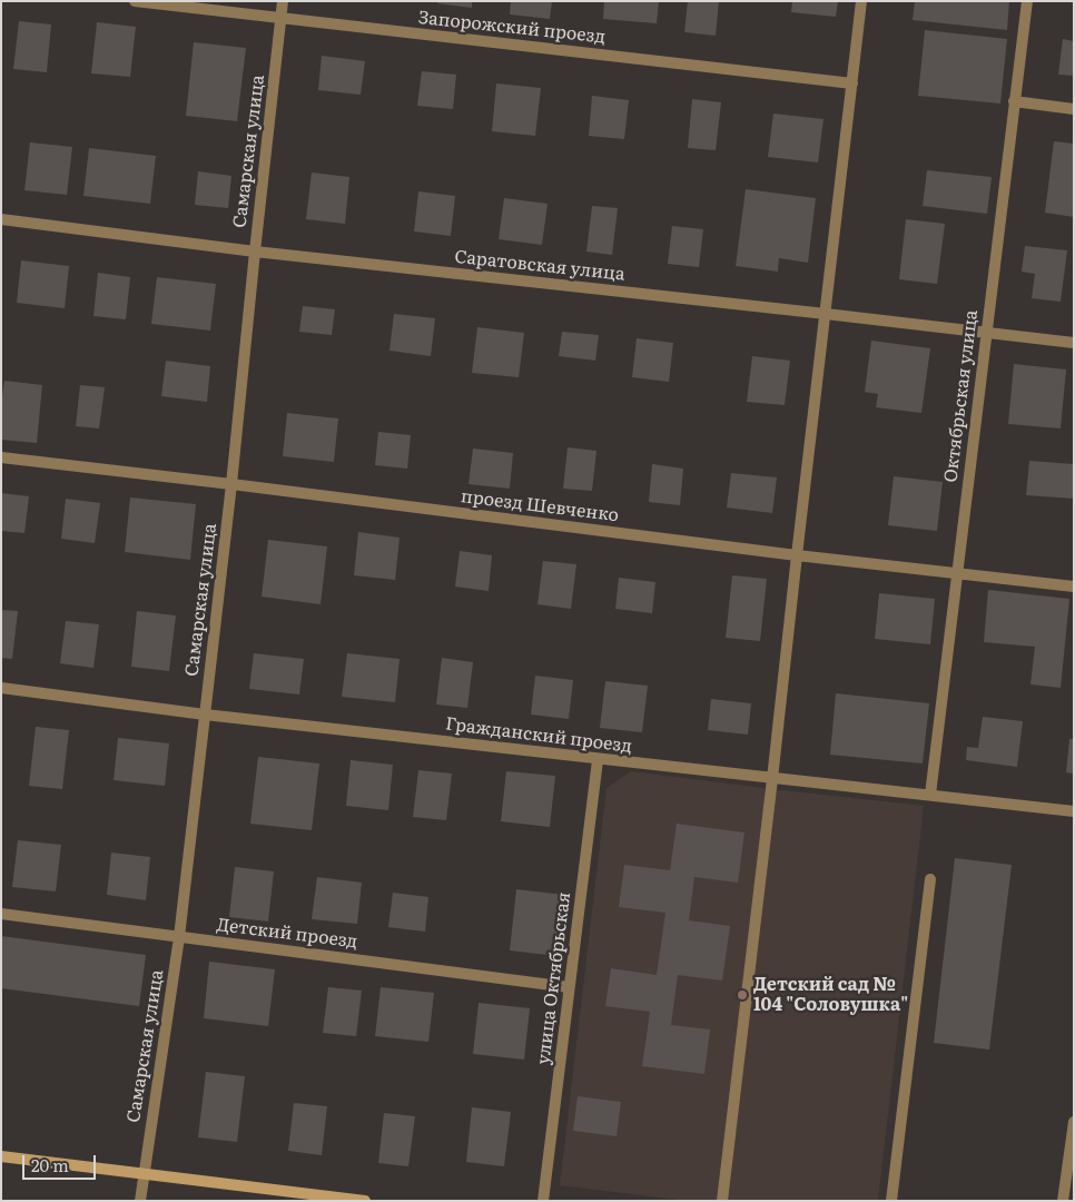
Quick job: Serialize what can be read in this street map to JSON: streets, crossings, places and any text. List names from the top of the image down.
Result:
{
  "streets": {
    "street": [
      "Запорожский проезд",
      "Самарская улица",
      "Саратовская улица",
      "Октябрьская улица",
      "проезд Шевченко",
      "Гражданский проезд",
      "Детский проезд",
      "улица Октябрьская"
    ]
  },
  "crossings": [
    ["Запорожский проезд", "Самарская улица"],
    ["Самарская улица", "Саратовская улица"],
    ["Самарская улица", "проезд Шевченко"],
    ["Самарская улица", "Гражданский проезд"],
    ["Самарская улица", "Детский проезд"],
    ["Саратовская улица", "Октябрьская улица"],
    ["Октябрьская улица", "проезд Шевченко"],
    ["Октябрьская улица", "Гражданский проезд"],
    ["Гражданский проезд", "улица Октябрьская"],
    ["Детский проезд", "улица Октябрьская"]
  ],
  "places": ["Детский сад № 104 \"Соловушка\""],
  "scale_bar": "20 m"
}
